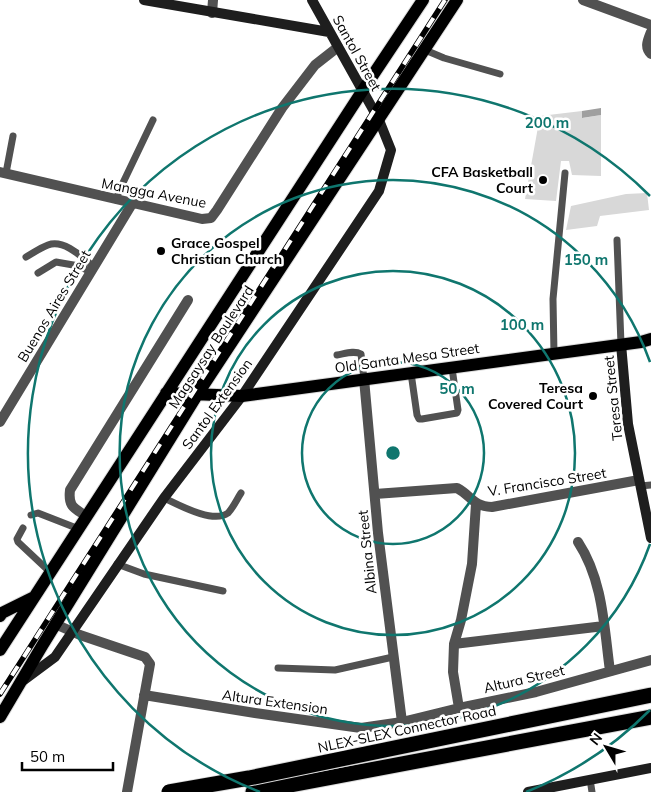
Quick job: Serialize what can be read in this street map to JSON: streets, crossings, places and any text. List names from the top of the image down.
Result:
{
  "streets": {
    "highway": ["NLEX-SLEX Connector Road"],
    "main road": ["Magsaysay Boulevard", "Old Santa Mesa Street"],
    "street": [
      "Santol Street",
      "Mangga Avenue",
      "Buenos Aires Street",
      "Teresa Street",
      "Santol Extension",
      "V. Francisco Street",
      "Albina Street",
      "Altura Street",
      "Altura Extension"
    ]
  },
  "crossings": [
    ["Santol Street", "Mangga Avenue"],
    ["Santol Street", "Magsaysay Boulevard"],
    ["Santol Street", "Santol Extension"],
    ["Mangga Avenue", "Buenos Aires Street"],
    ["Magsaysay Boulevard", "Old Santa Mesa Street"],
    ["Magsaysay Boulevard", "Santol Extension"],
    ["Old Santa Mesa Street", "Teresa Street"],
    ["Old Santa Mesa Street", "Santol Extension"],
    ["Old Santa Mesa Street", "Albina Street"],
    ["Teresa Street", "V. Francisco Street"],
    ["V. Francisco Street", "Albina Street"],
    ["Albina Street", "Altura Street"],
    ["Albina Street", "Altura Extension"],
    ["Altura Street", "Altura Extension"]
  ],
  "places": ["CFA Basketball Court", "Grace Gospel Christian Church", "Teresa Covered Court"],
  "scale_bar": "50 m",
  "north": "top left",
  "rings": [
    "200 m",
    "150 m",
    "100 m",
    "50 m"
  ]
}
